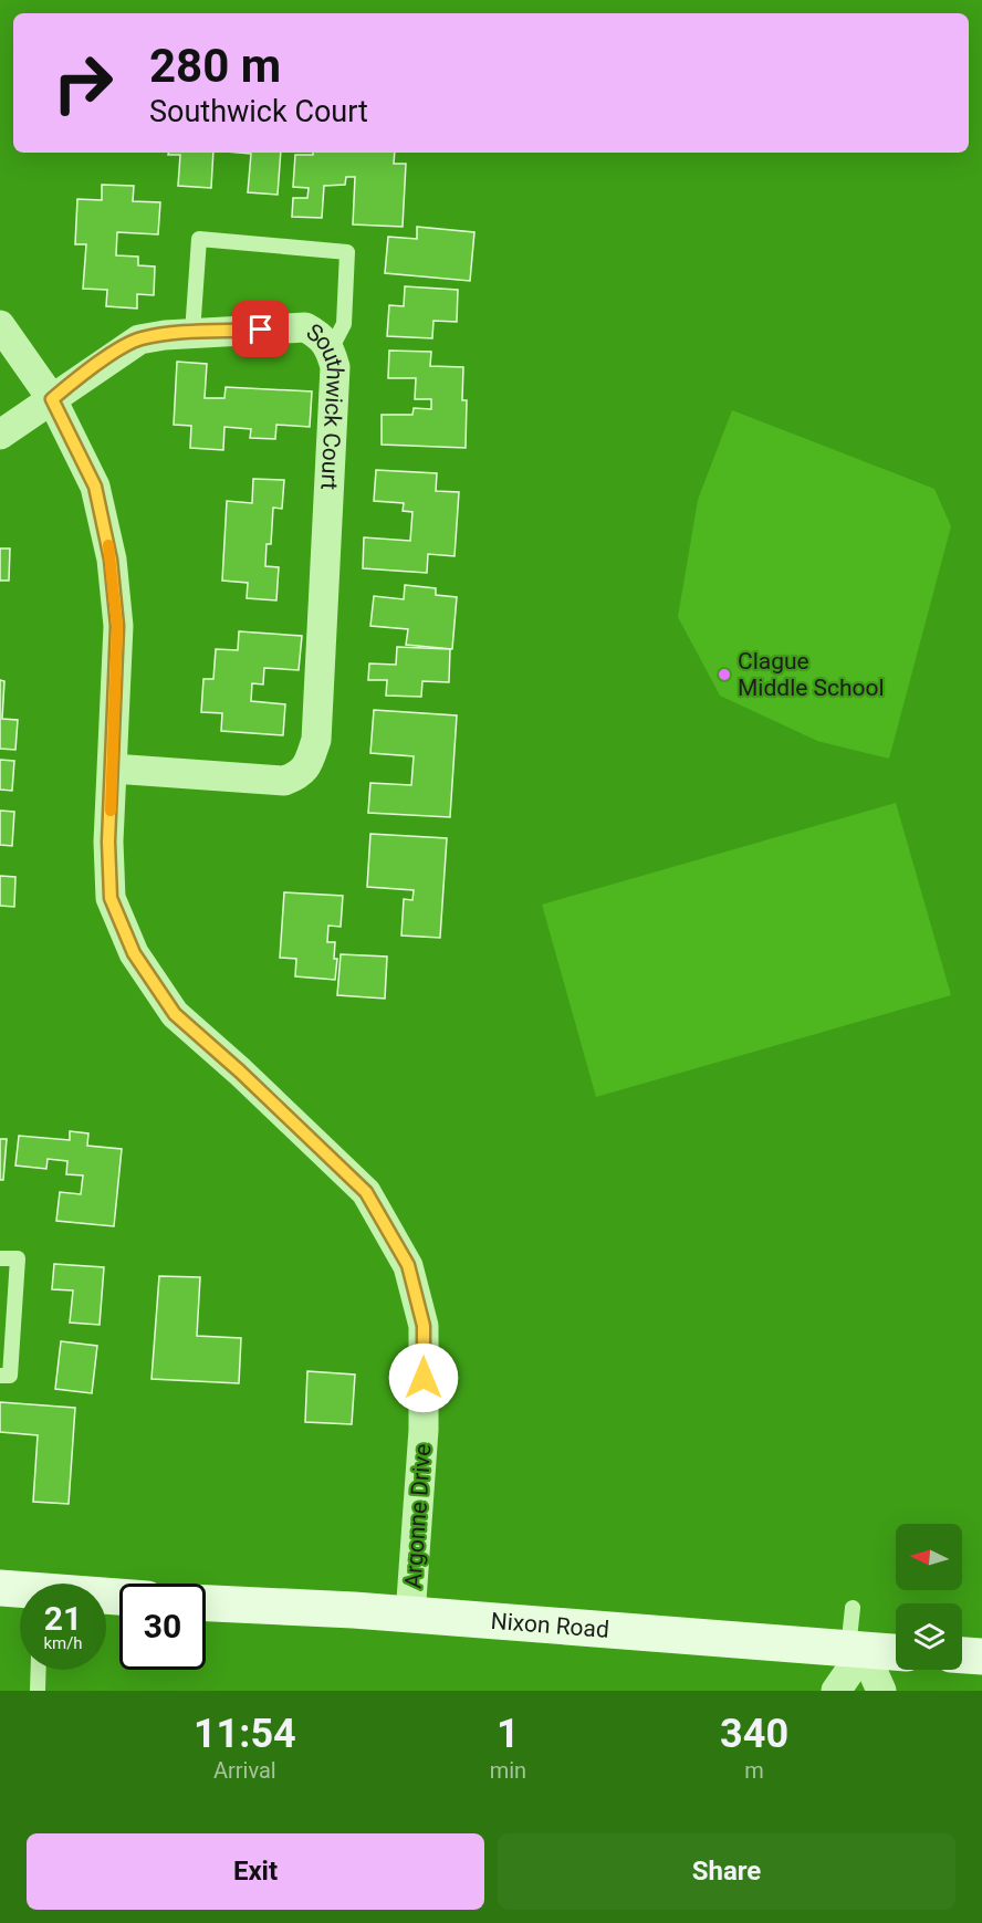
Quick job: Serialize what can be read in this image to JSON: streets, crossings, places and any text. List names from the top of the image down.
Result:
{
  "streets": {
    "main road": ["Nixon Road"],
    "street": ["Southwick Court", "Argonne Drive"]
  },
  "crossings": [
    ["Southwick Court", "Argonne Drive"],
    ["Argonne Drive", "Nixon Road"]
  ],
  "places": ["Clague Middle School"],
  "north": "left",
  "page": {
    "turn": ["280 m", "Southwick Court"],
    "speed": "21 km/h",
    "limit": "30",
    "eta": [
      "11:54",
      "Arrival",
      "1",
      "min",
      "340",
      "m"
    ],
    "buttons": ["Exit", "Share"]
  }
}
